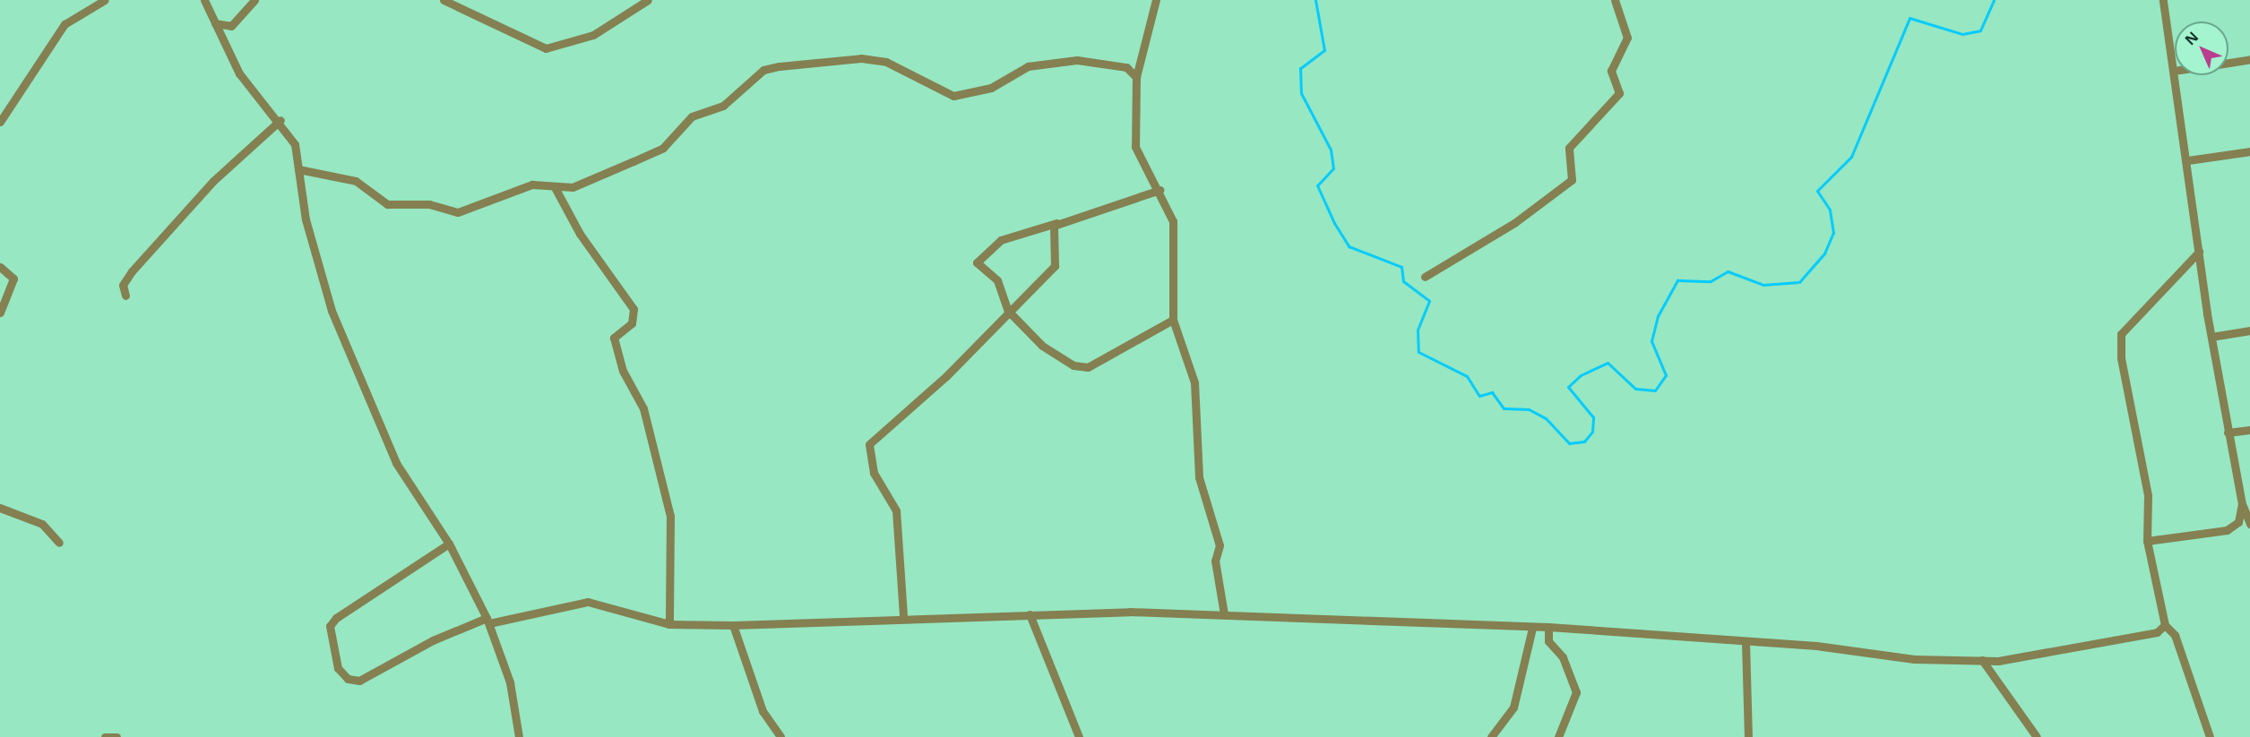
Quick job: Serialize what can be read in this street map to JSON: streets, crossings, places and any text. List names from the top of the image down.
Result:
{
  "north": "top left"
}
